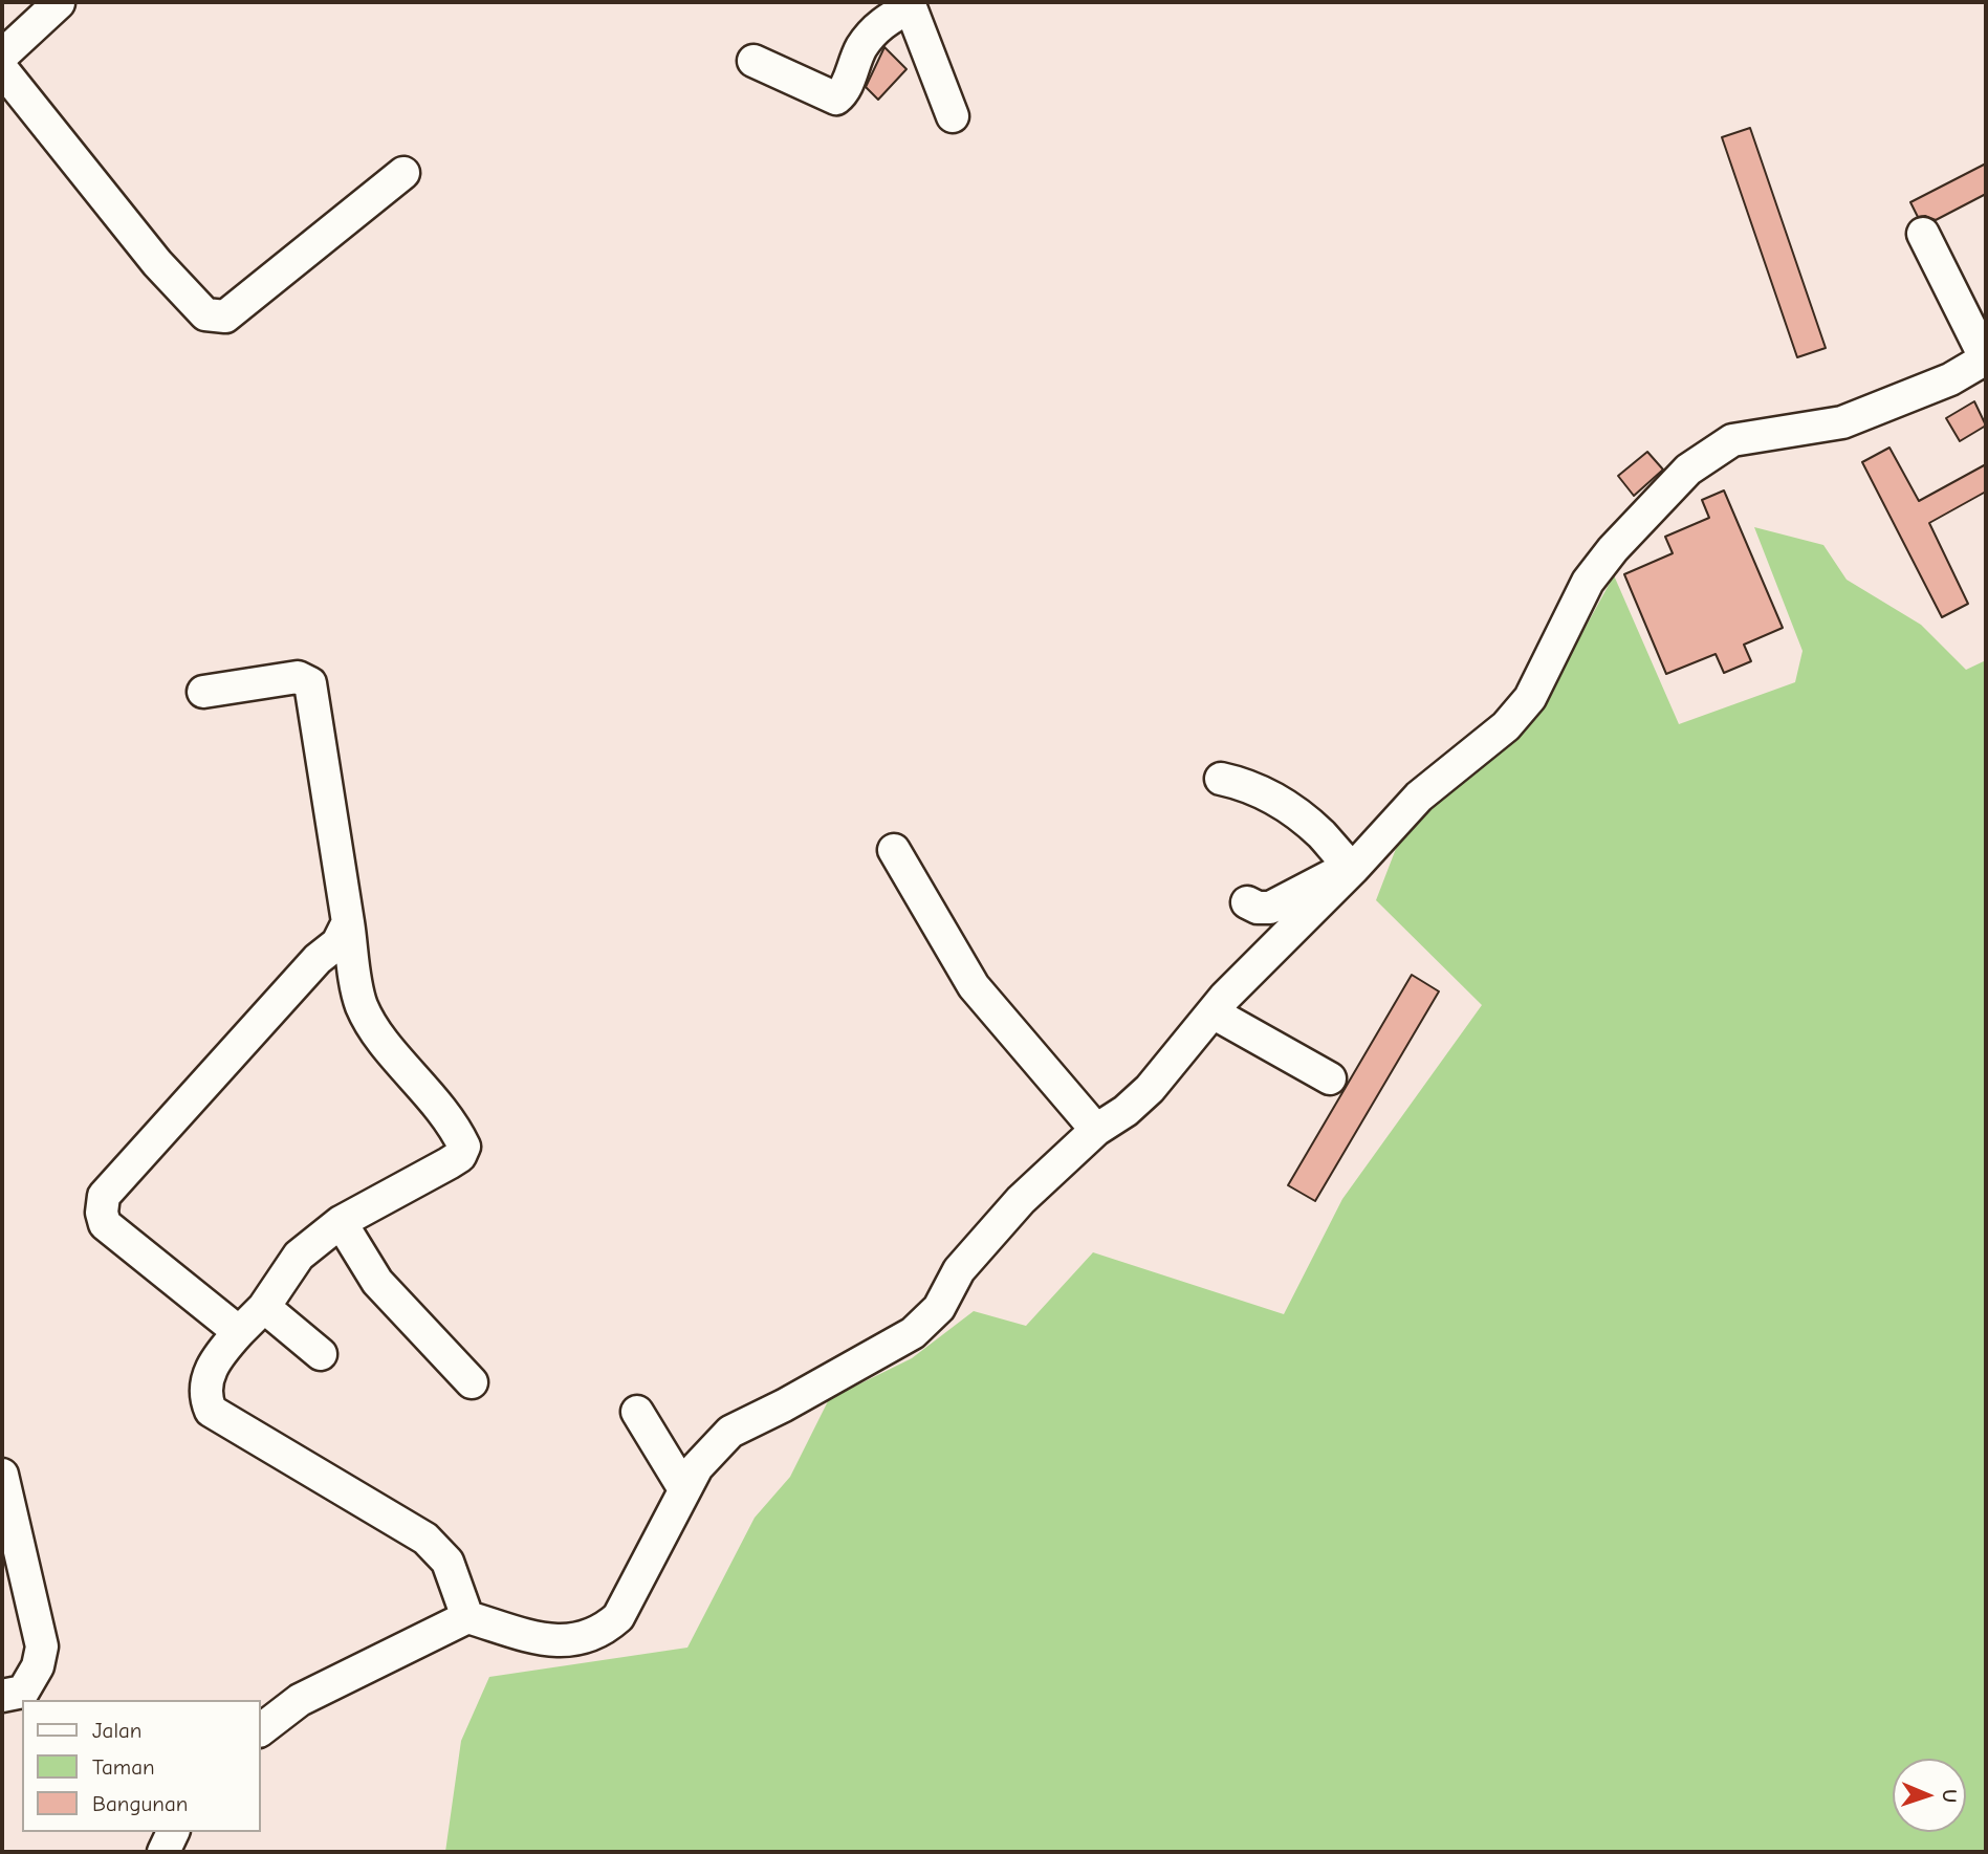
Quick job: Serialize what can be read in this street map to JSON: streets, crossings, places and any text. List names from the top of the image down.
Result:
{
  "legend": ["Jalan", "Taman", "Bangunan"],
  "north": "right"
}
